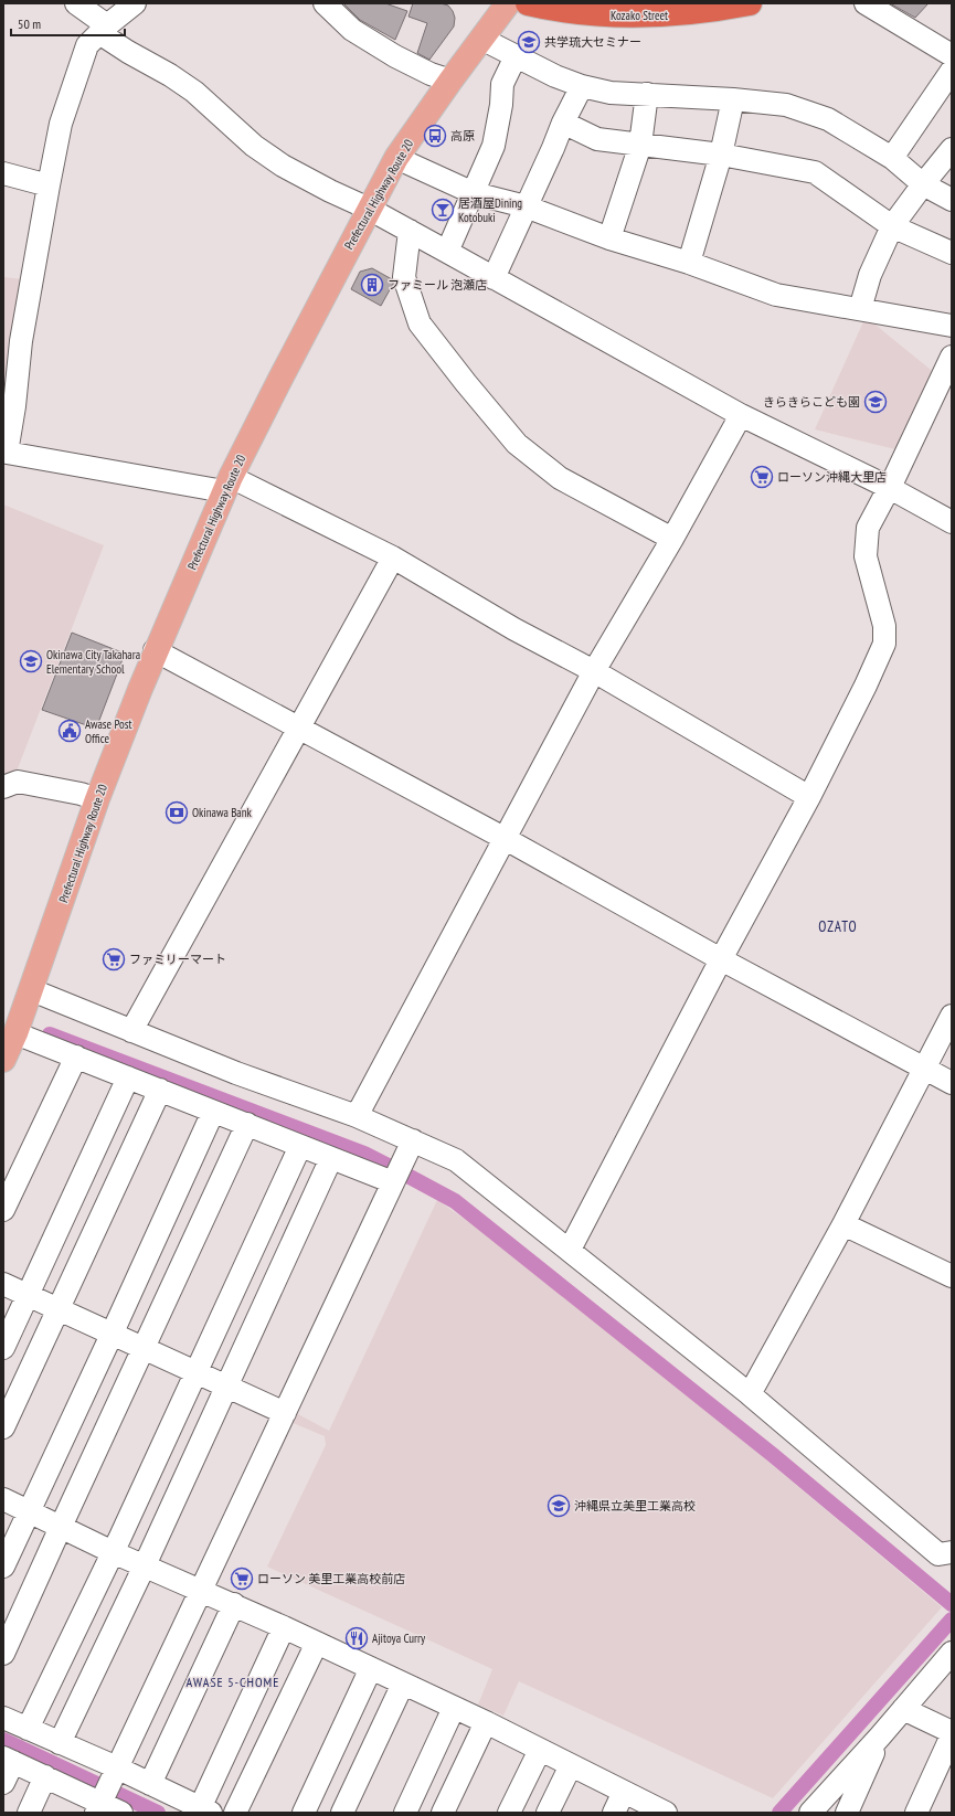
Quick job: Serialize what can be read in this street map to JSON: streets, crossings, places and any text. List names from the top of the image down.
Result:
{
  "streets": {
    "highway": ["Kozako Street"],
    "main road": ["Prefectural Highway Route 20"]
  },
  "districts": ["OZATO", "AWASE 5-CHOME"],
  "places": {
    "school or university": [
      "共学琉大セミナー",
      "きらきらこども園",
      "Okinawa City Takahara Elementary School",
      "沖縄県立美里工業高校"
    ],
    "bus stop": ["高原"],
    "bar": ["居酒屋Dining Kotobuki"],
    "building": ["ファミール 泡瀬店"],
    "supermarket": ["ローソン沖縄大里店", "ファミリーマート", "ローソン 美里工業高校前店"],
    "public building": ["Awase Post Office"],
    "bank": ["Okinawa Bank"],
    "restaurant": ["Ajitoya Curry"]
  },
  "scale_bar": "50 m"
}
